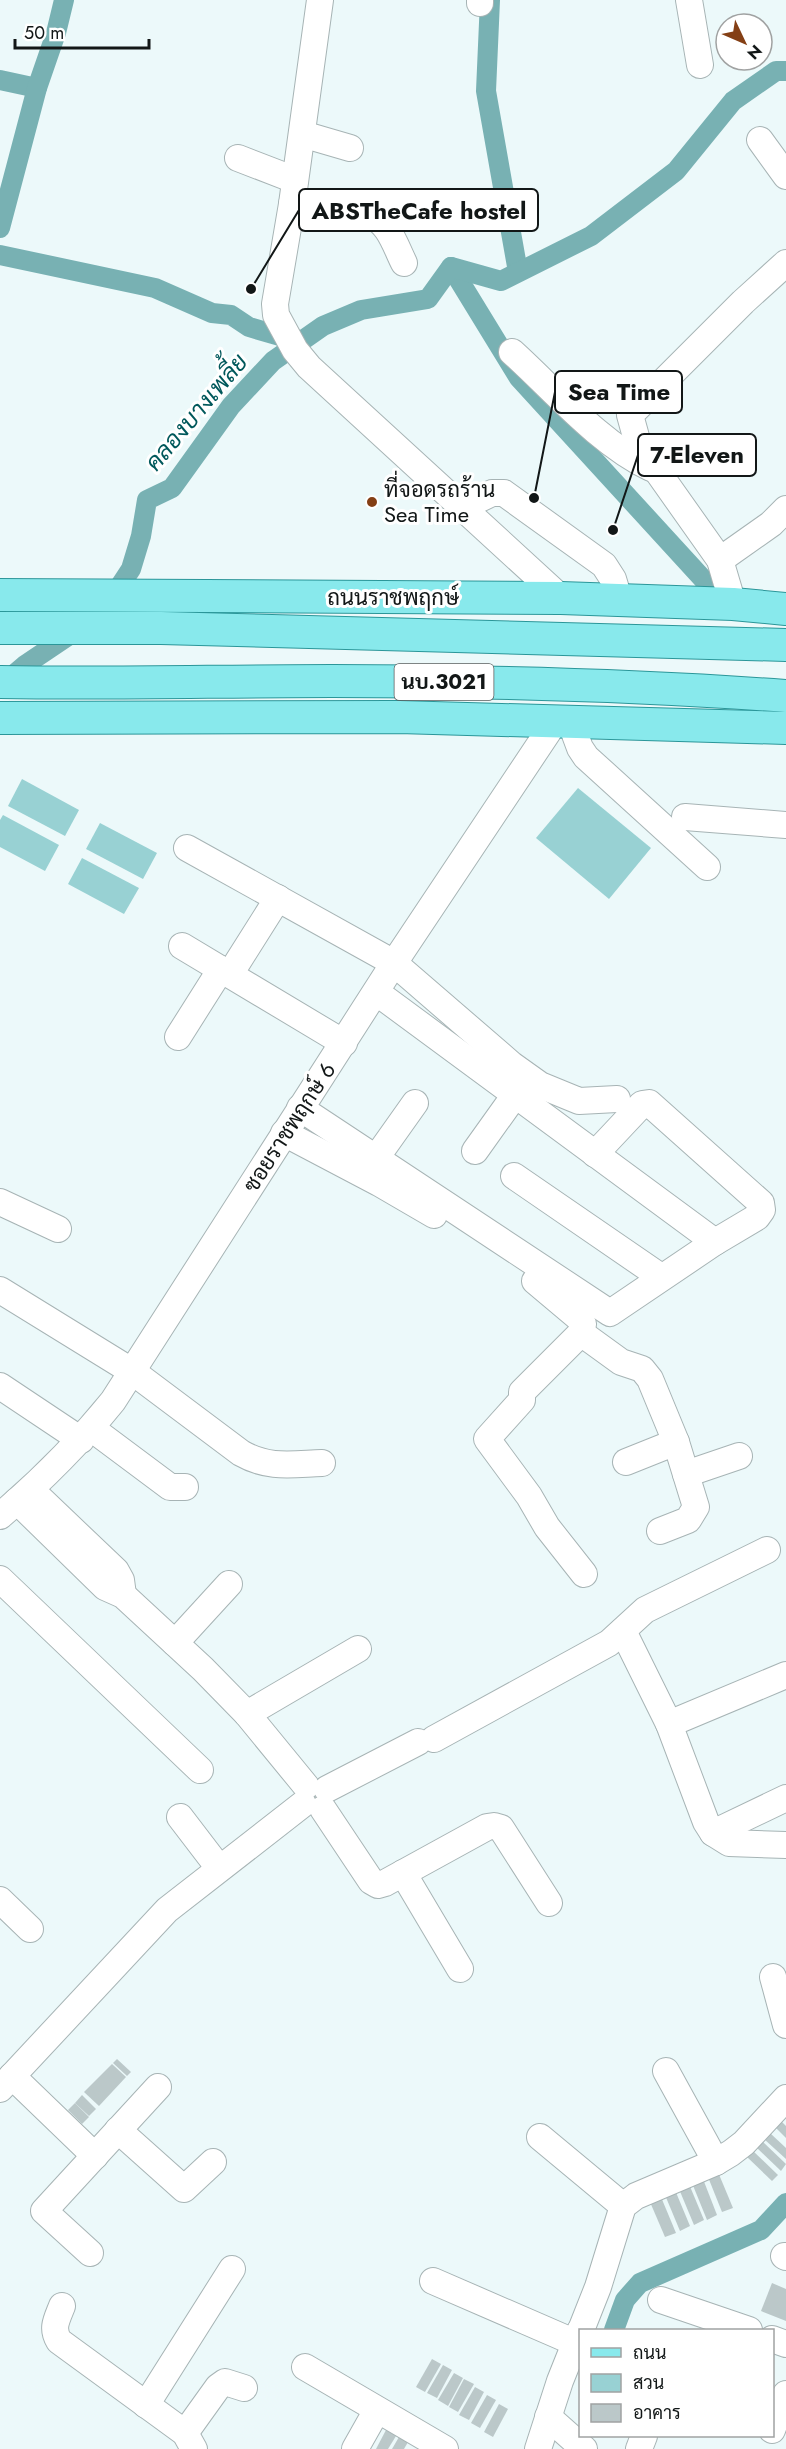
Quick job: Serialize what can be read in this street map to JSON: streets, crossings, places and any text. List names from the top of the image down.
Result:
{
  "streets": {
    "main road": ["ถนนราชพฤกษ์", "นบ.3021"],
    "street": ["ซอยราชพฤกษ์ 6"]
  },
  "crossings": [
    ["นบ.3021", "ซอยราชพฤกษ์ 6"]
  ],
  "water": ["คลองบางเพลี้ย"],
  "places": [
    "ABSTheCafe hostel",
    "Sea Time",
    "ที่จอดรถร้าน Sea Time",
    "7-Eleven"
  ],
  "legend": ["ถนน", "สวน", "อาคาร"],
  "scale_bar": "50 m",
  "north": "bottom right"
}
